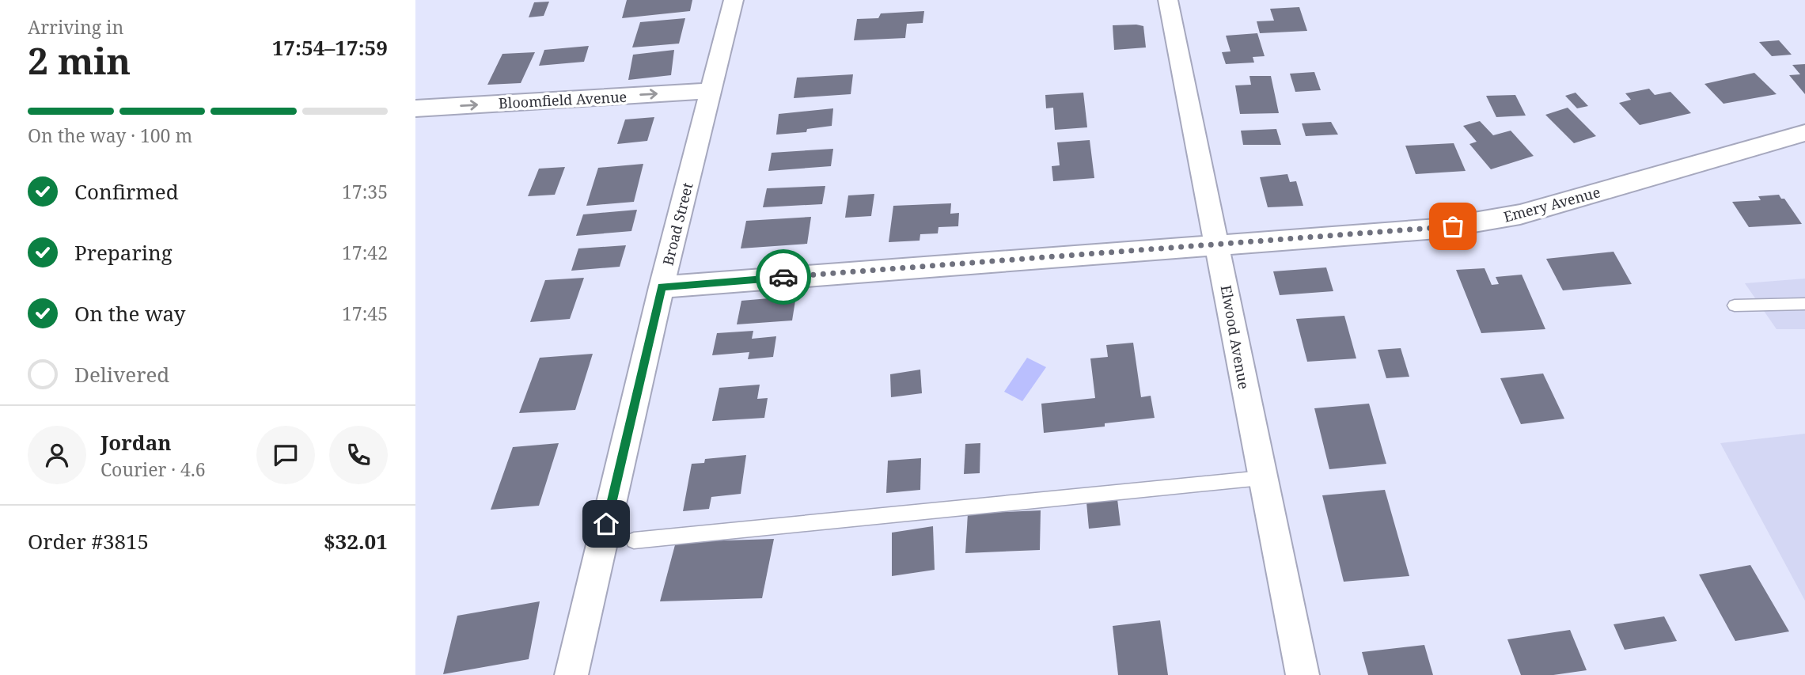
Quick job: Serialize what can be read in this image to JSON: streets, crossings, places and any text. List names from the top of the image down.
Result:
{
  "streets": {
    "street": [
      "Bloomfield Avenue",
      "Emery Avenue",
      "Broad Street",
      "Elwood Avenue"
    ]
  },
  "crossings": [
    ["Bloomfield Avenue", "Broad Street"],
    ["Emery Avenue", "Broad Street"],
    ["Emery Avenue", "Elwood Avenue"]
  ],
  "one_way": ["Bloomfield Avenue"],
  "page": {
    "heading": ["2 min", "Arriving in", "17:54–17:59"],
    "panel": [
      "Jordan",
      "Courier · 4.6",
      "Order #3815",
      "$32.01"
    ],
    "bar": "On the way · 100 m",
    "list": [
      ["Confirmed", "17:35"],
      ["Preparing", "17:42"],
      ["On the way", "17:45"],
      "Delivered"
    ]
  }
}
